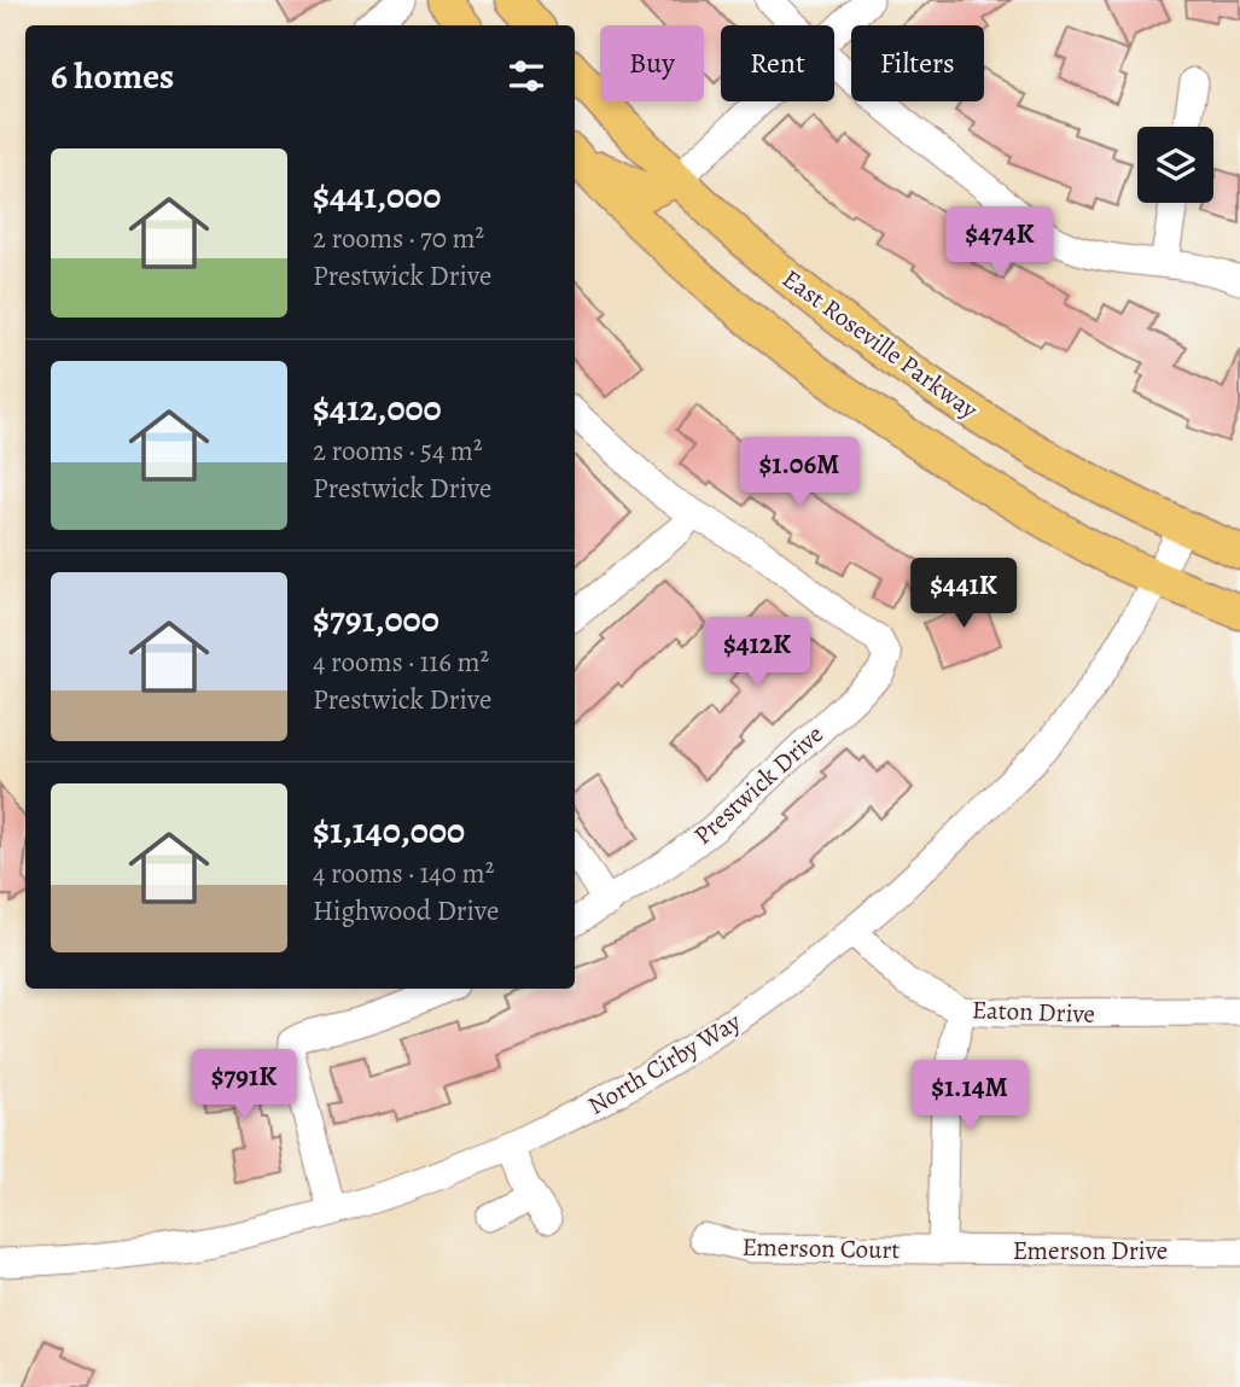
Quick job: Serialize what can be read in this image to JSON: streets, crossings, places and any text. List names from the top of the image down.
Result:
{
  "streets": {
    "main road": ["East Roseville Parkway"],
    "street": [
      "Prestwick Drive",
      "Eaton Drive",
      "North Cirby Way",
      "Emerson Court",
      "Emerson Drive"
    ]
  },
  "crossings": [
    ["East Roseville Parkway", "North Cirby Way"],
    ["Eaton Drive", "North Cirby Way"],
    ["Emerson Court", "Emerson Drive"]
  ],
  "page": {
    "chip": ["Buy", "Rent", "Filters"],
    "heading": "6 homes",
    "list": [
      {
        "name": "$441,000",
        "note": "2 rooms · 70 m² · Prestwick Drive"
      },
      {
        "name": "$412,000",
        "note": "2 rooms · 54 m² · Prestwick Drive"
      },
      {
        "name": "$791,000",
        "note": "4 rooms · 116 m² · Prestwick Drive"
      },
      {
        "name": "$1,140,000",
        "note": "4 rooms · 140 m² · Highwood Drive"
      }
    ],
    "price": [
      "$474K",
      "$1.06M",
      "$441K",
      "$412K",
      "$791K",
      "$1.14M"
    ]
  }
}
